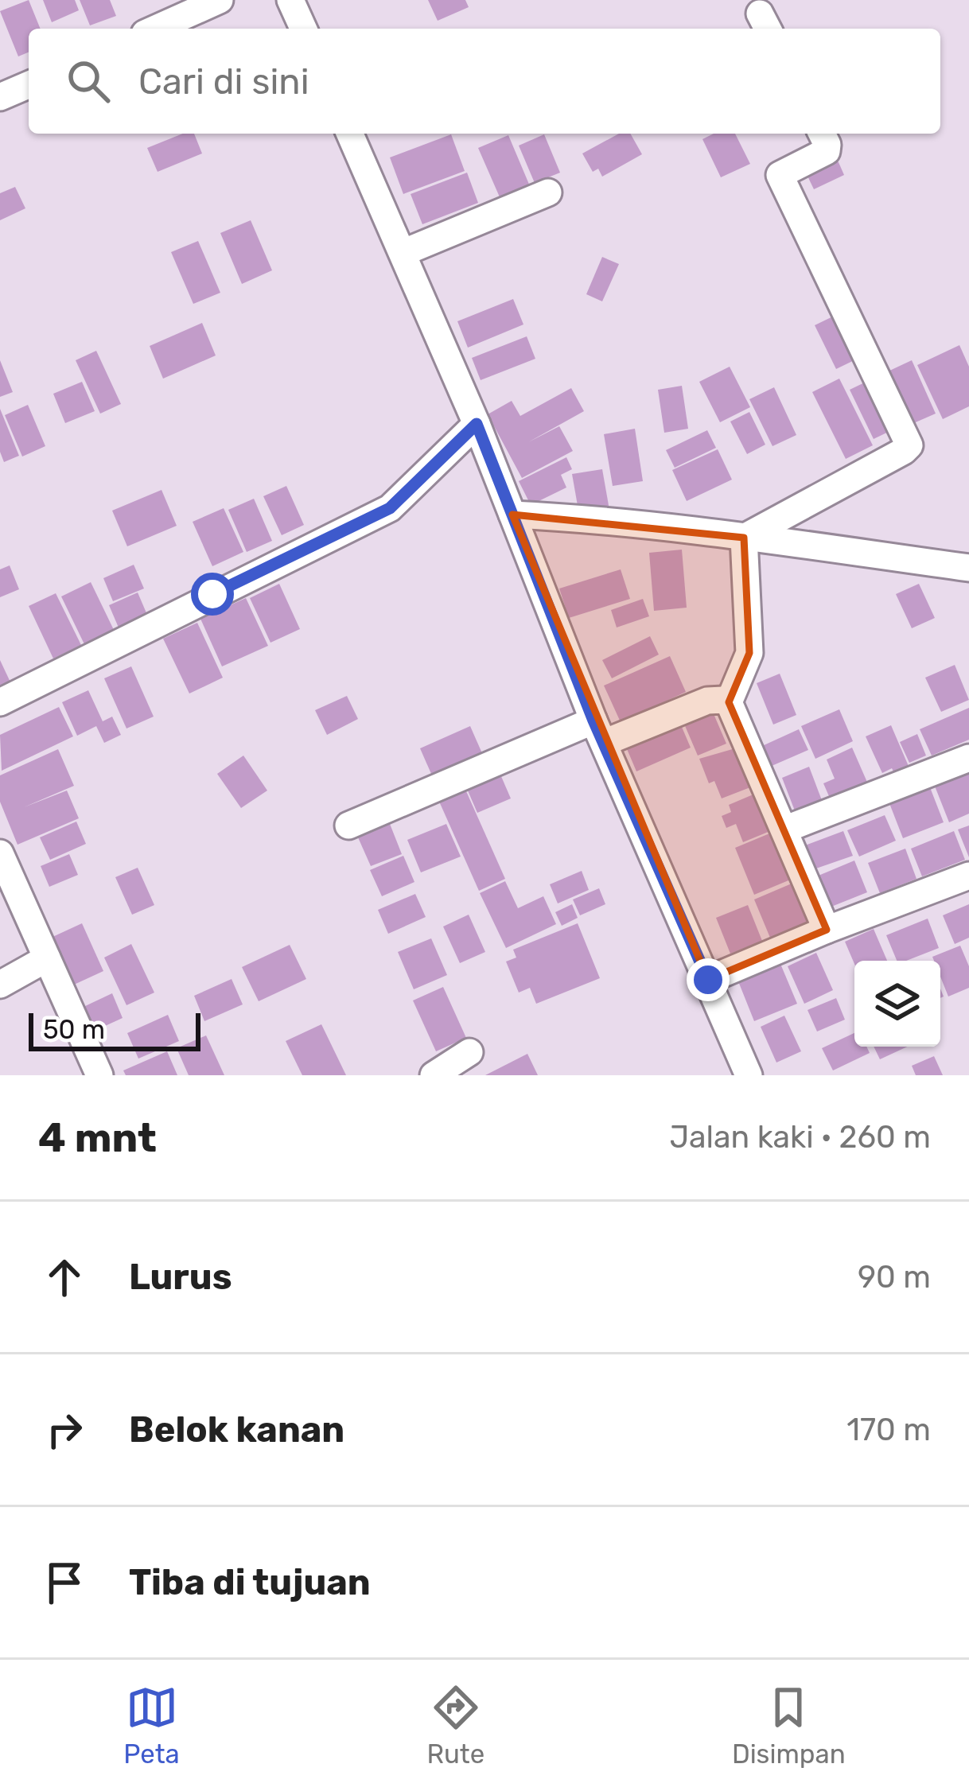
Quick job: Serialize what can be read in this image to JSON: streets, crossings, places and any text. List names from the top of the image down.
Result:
{
  "scale_bar": "50 m",
  "page": {
    "search": "Cari di sini",
    "scale": "50 m",
    "heading": ["4 mnt", "Jalan kaki · 260 m"],
    "list": [
      ["Lurus", "90 m"],
      ["Belok kanan", "170 m"],
      "Tiba di tujuan"
    ],
    "nav": ["Peta", "Rute", "Disimpan"]
  }
}
